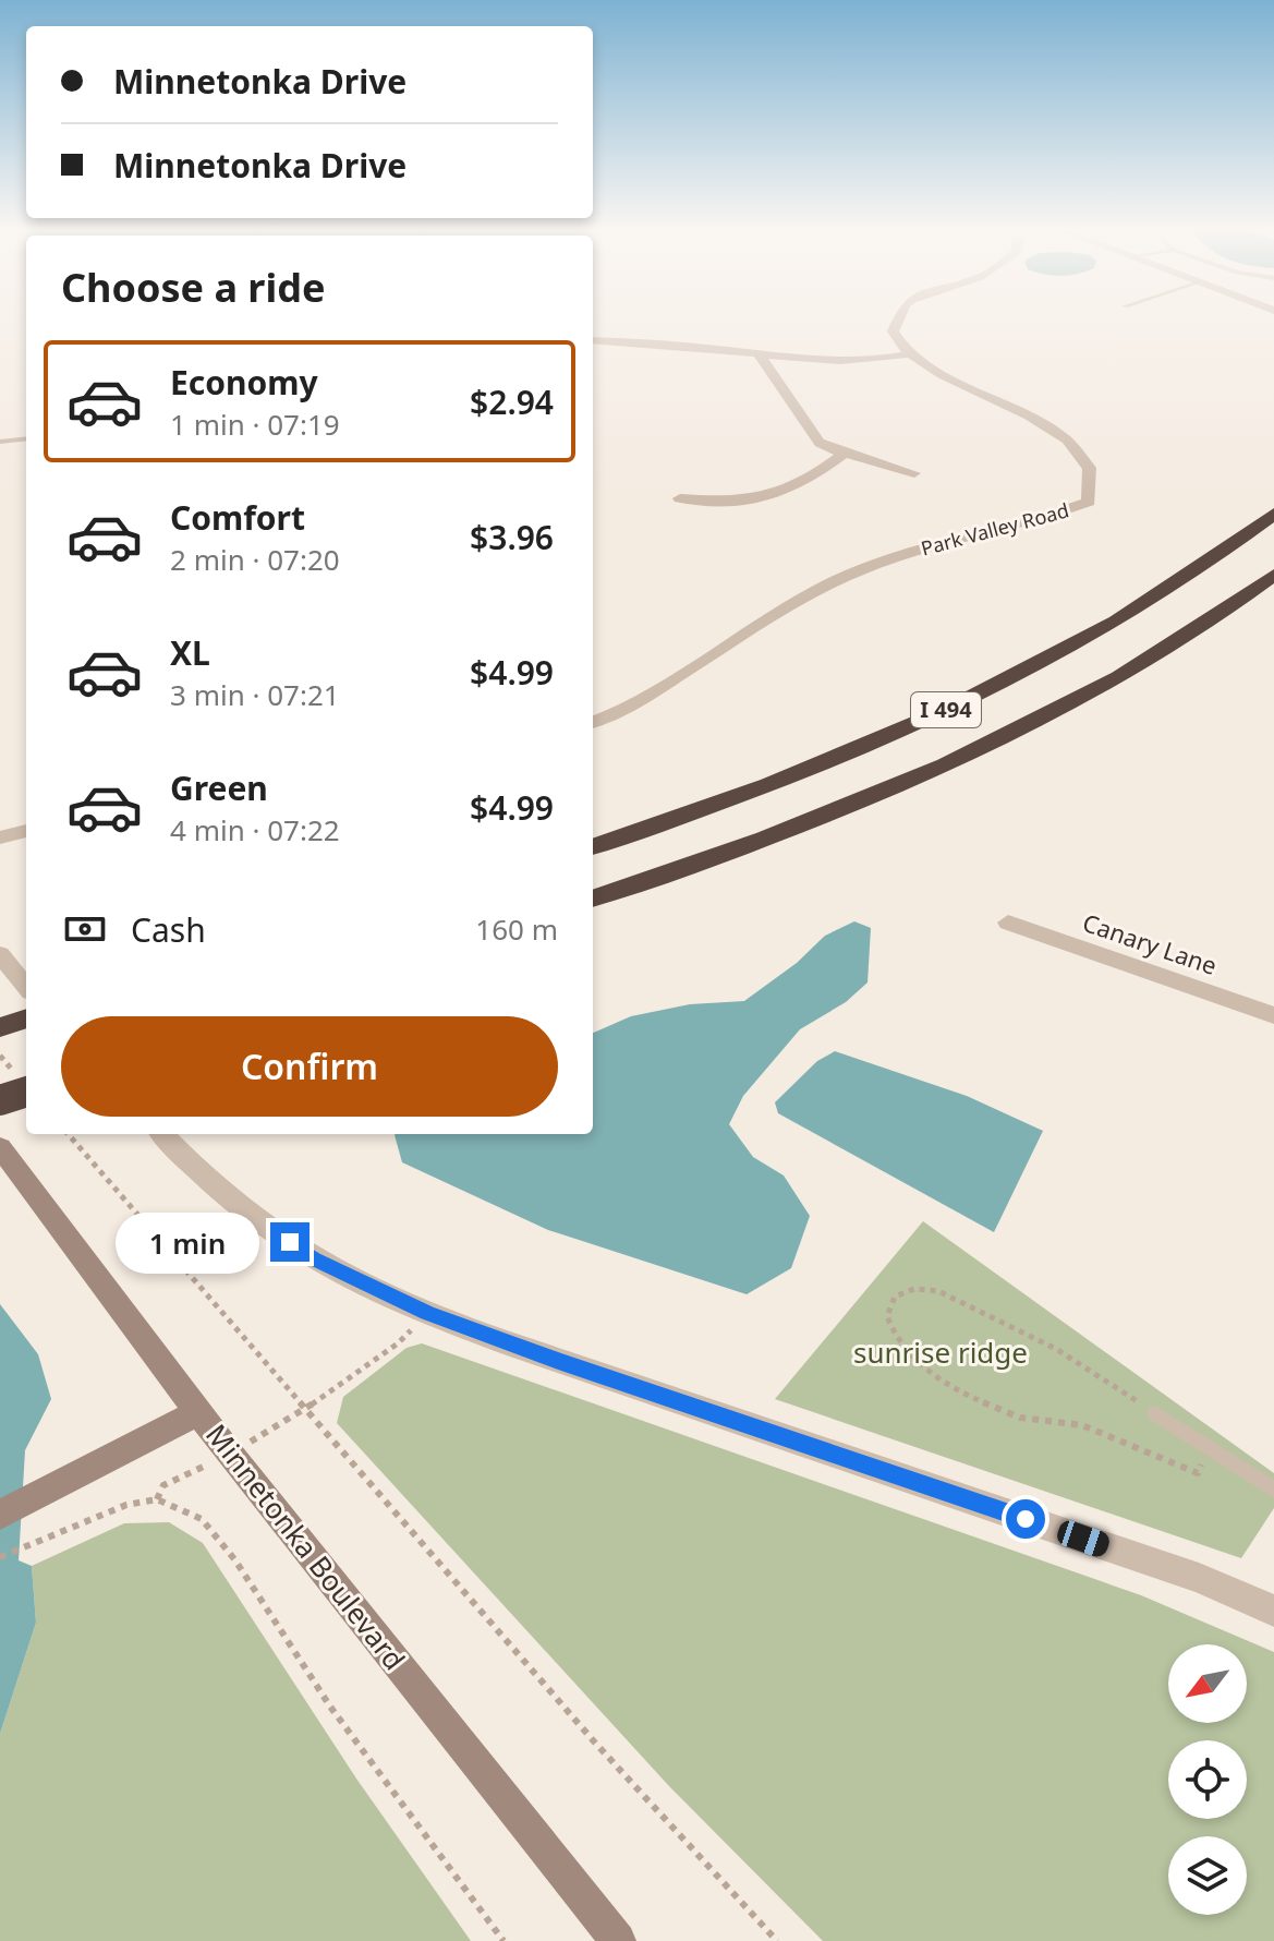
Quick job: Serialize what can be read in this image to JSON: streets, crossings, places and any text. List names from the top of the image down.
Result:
{
  "streets": {
    "highway": ["I 494"],
    "main road": ["Minnetonka Boulevard"],
    "street": ["Park Valley Road", "Canary Lane"]
  },
  "parks": ["sunrise ridge"],
  "north": "bottom left",
  "page": {
    "banner": ["Minnetonka Drive", "Minnetonka Drive"],
    "heading": "Choose a ride",
    "list": [
      {
        "name": "Economy",
        "note": "1 min · 07:19",
        "value": "$2.94"
      },
      {
        "name": "Comfort",
        "note": "2 min · 07:20",
        "value": "$3.96"
      },
      {
        "name": "XL",
        "note": "3 min · 07:21",
        "value": "$4.99"
      },
      {
        "name": "Green",
        "note": "4 min · 07:22",
        "value": "$4.99"
      }
    ],
    "pay": ["Cash", "160 m"],
    "buttons": "Confirm",
    "bubble": "1 min"
  }
}
